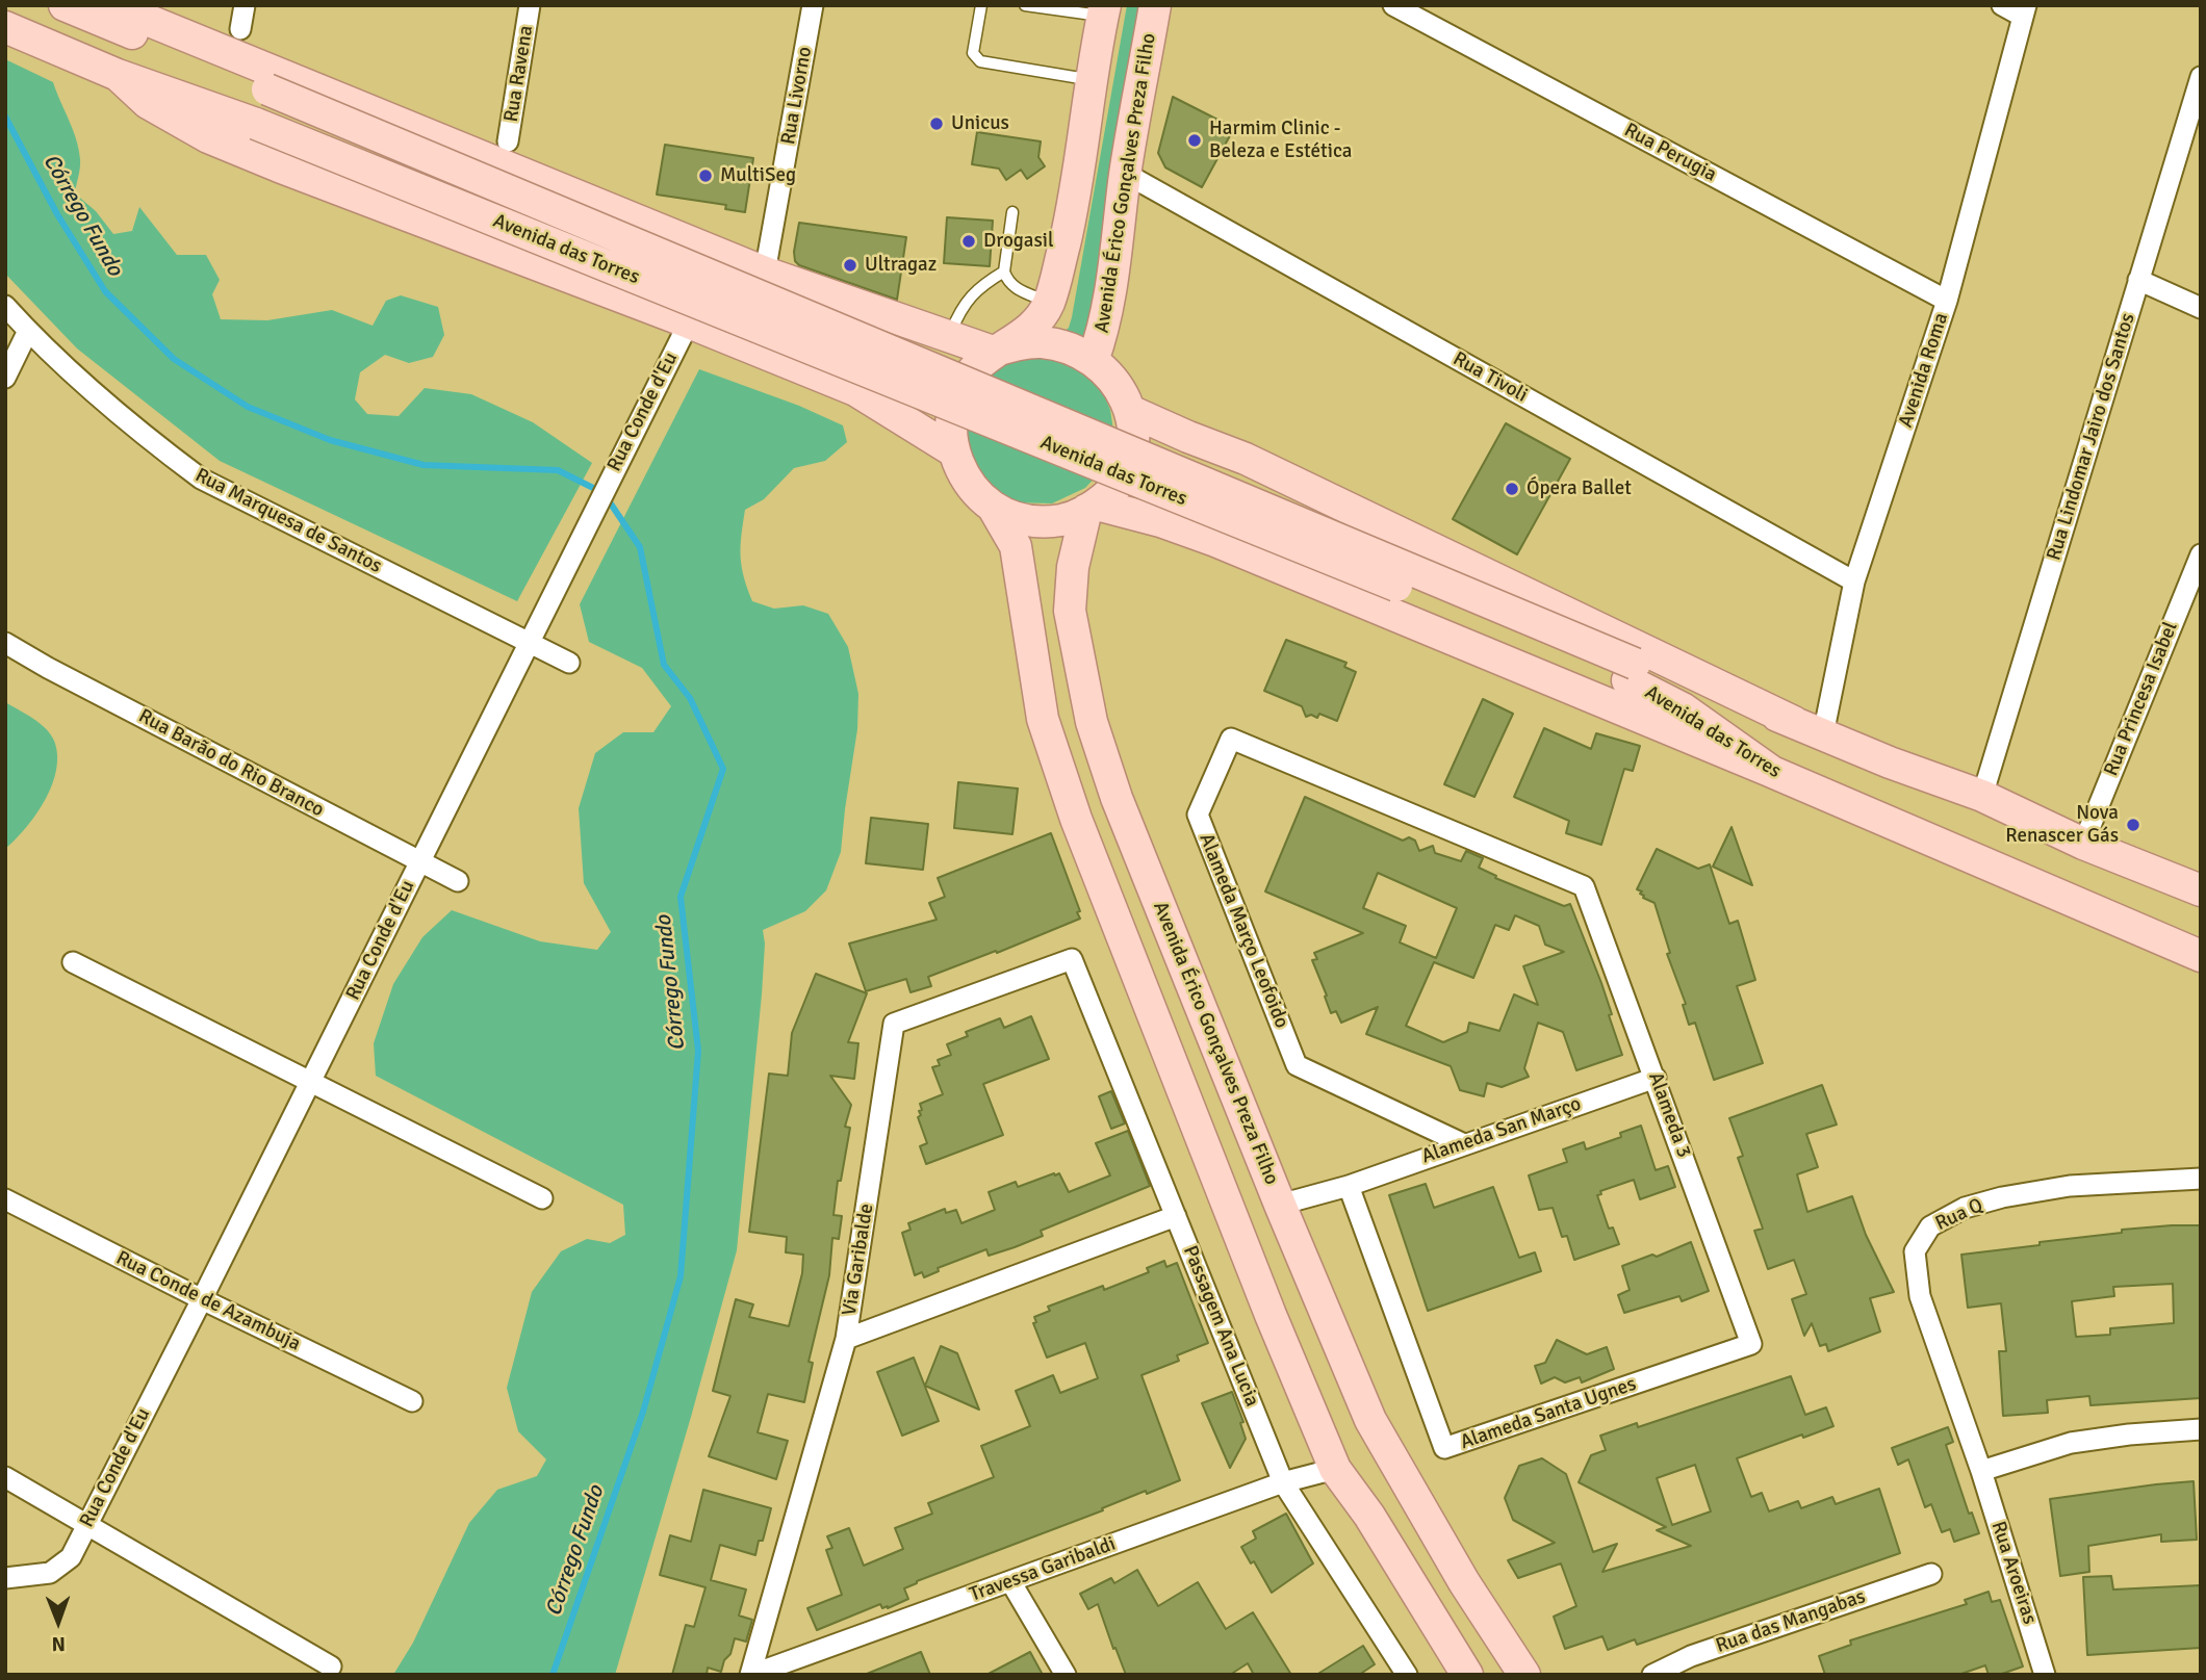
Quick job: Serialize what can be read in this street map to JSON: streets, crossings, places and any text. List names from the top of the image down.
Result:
{
  "streets": {
    "main road": ["Avenida Érico Gonçalves Preza Filho", "Avenida das Torres"],
    "street": [
      "Rua Ravena",
      "Rua Livorno",
      "Rua Perugia",
      "Avenida Roma",
      "Rua Tivoli",
      "Rua Conde d'Eu",
      "Rua Lindomar Jairo dos Santos",
      "Rua Marquesa de Santos",
      "Rua Princesa Isabel",
      "Rua Barão do Rio Branco",
      "Alameda Março Leofoido",
      "Alameda 3",
      "Alameda San Março",
      "Rua Q",
      "Via Garibalde",
      "Rua Conde de Azambuja",
      "Passagem Ana Lucia",
      "Alameda Santa Ugnes",
      "Travessa Garibaldi",
      "Rua Aroeiras",
      "Rua das Mangabas"
    ]
  },
  "crossings": [
    ["Rua Perugia", "Avenida Roma"],
    ["Avenida Érico Gonçalves Preza Filho", "Rua Tivoli"],
    ["Avenida Érico Gonçalves Preza Filho", "Alameda San Março"],
    ["Avenida das Torres", "Avenida Roma"],
    ["Avenida das Torres", "Rua Lindomar Jairo dos Santos"],
    ["Avenida das Torres", "Rua Princesa Isabel"],
    ["Avenida Roma", "Rua Tivoli"],
    ["Rua Conde d'Eu", "Rua Marquesa de Santos"],
    ["Rua Conde d'Eu", "Rua Barão do Rio Branco"],
    ["Rua Conde d'Eu", "Rua Conde de Azambuja"],
    ["Alameda Março Leofoido", "Alameda 3"],
    ["Alameda Março Leofoido", "Alameda San Março"],
    ["Alameda 3", "Alameda San Março"],
    ["Alameda 3", "Alameda Santa Ugnes"],
    ["Alameda San Março", "Alameda Santa Ugnes"],
    ["Rua Q", "Rua Aroeiras"],
    ["Via Garibalde", "Passagem Ana Lucia"],
    ["Via Garibalde", "Travessa Garibaldi"],
    ["Passagem Ana Lucia", "Travessa Garibaldi"]
  ],
  "water": ["Córrego Fundo"],
  "places": [
    "Unicus",
    "Harmim Clinic - Beleza e Estética",
    "MultiSeg",
    "Drogasil",
    "Ultragaz",
    "Ópera Ballet",
    "Nova Renascer Gás"
  ],
  "north": "bottom"
}
